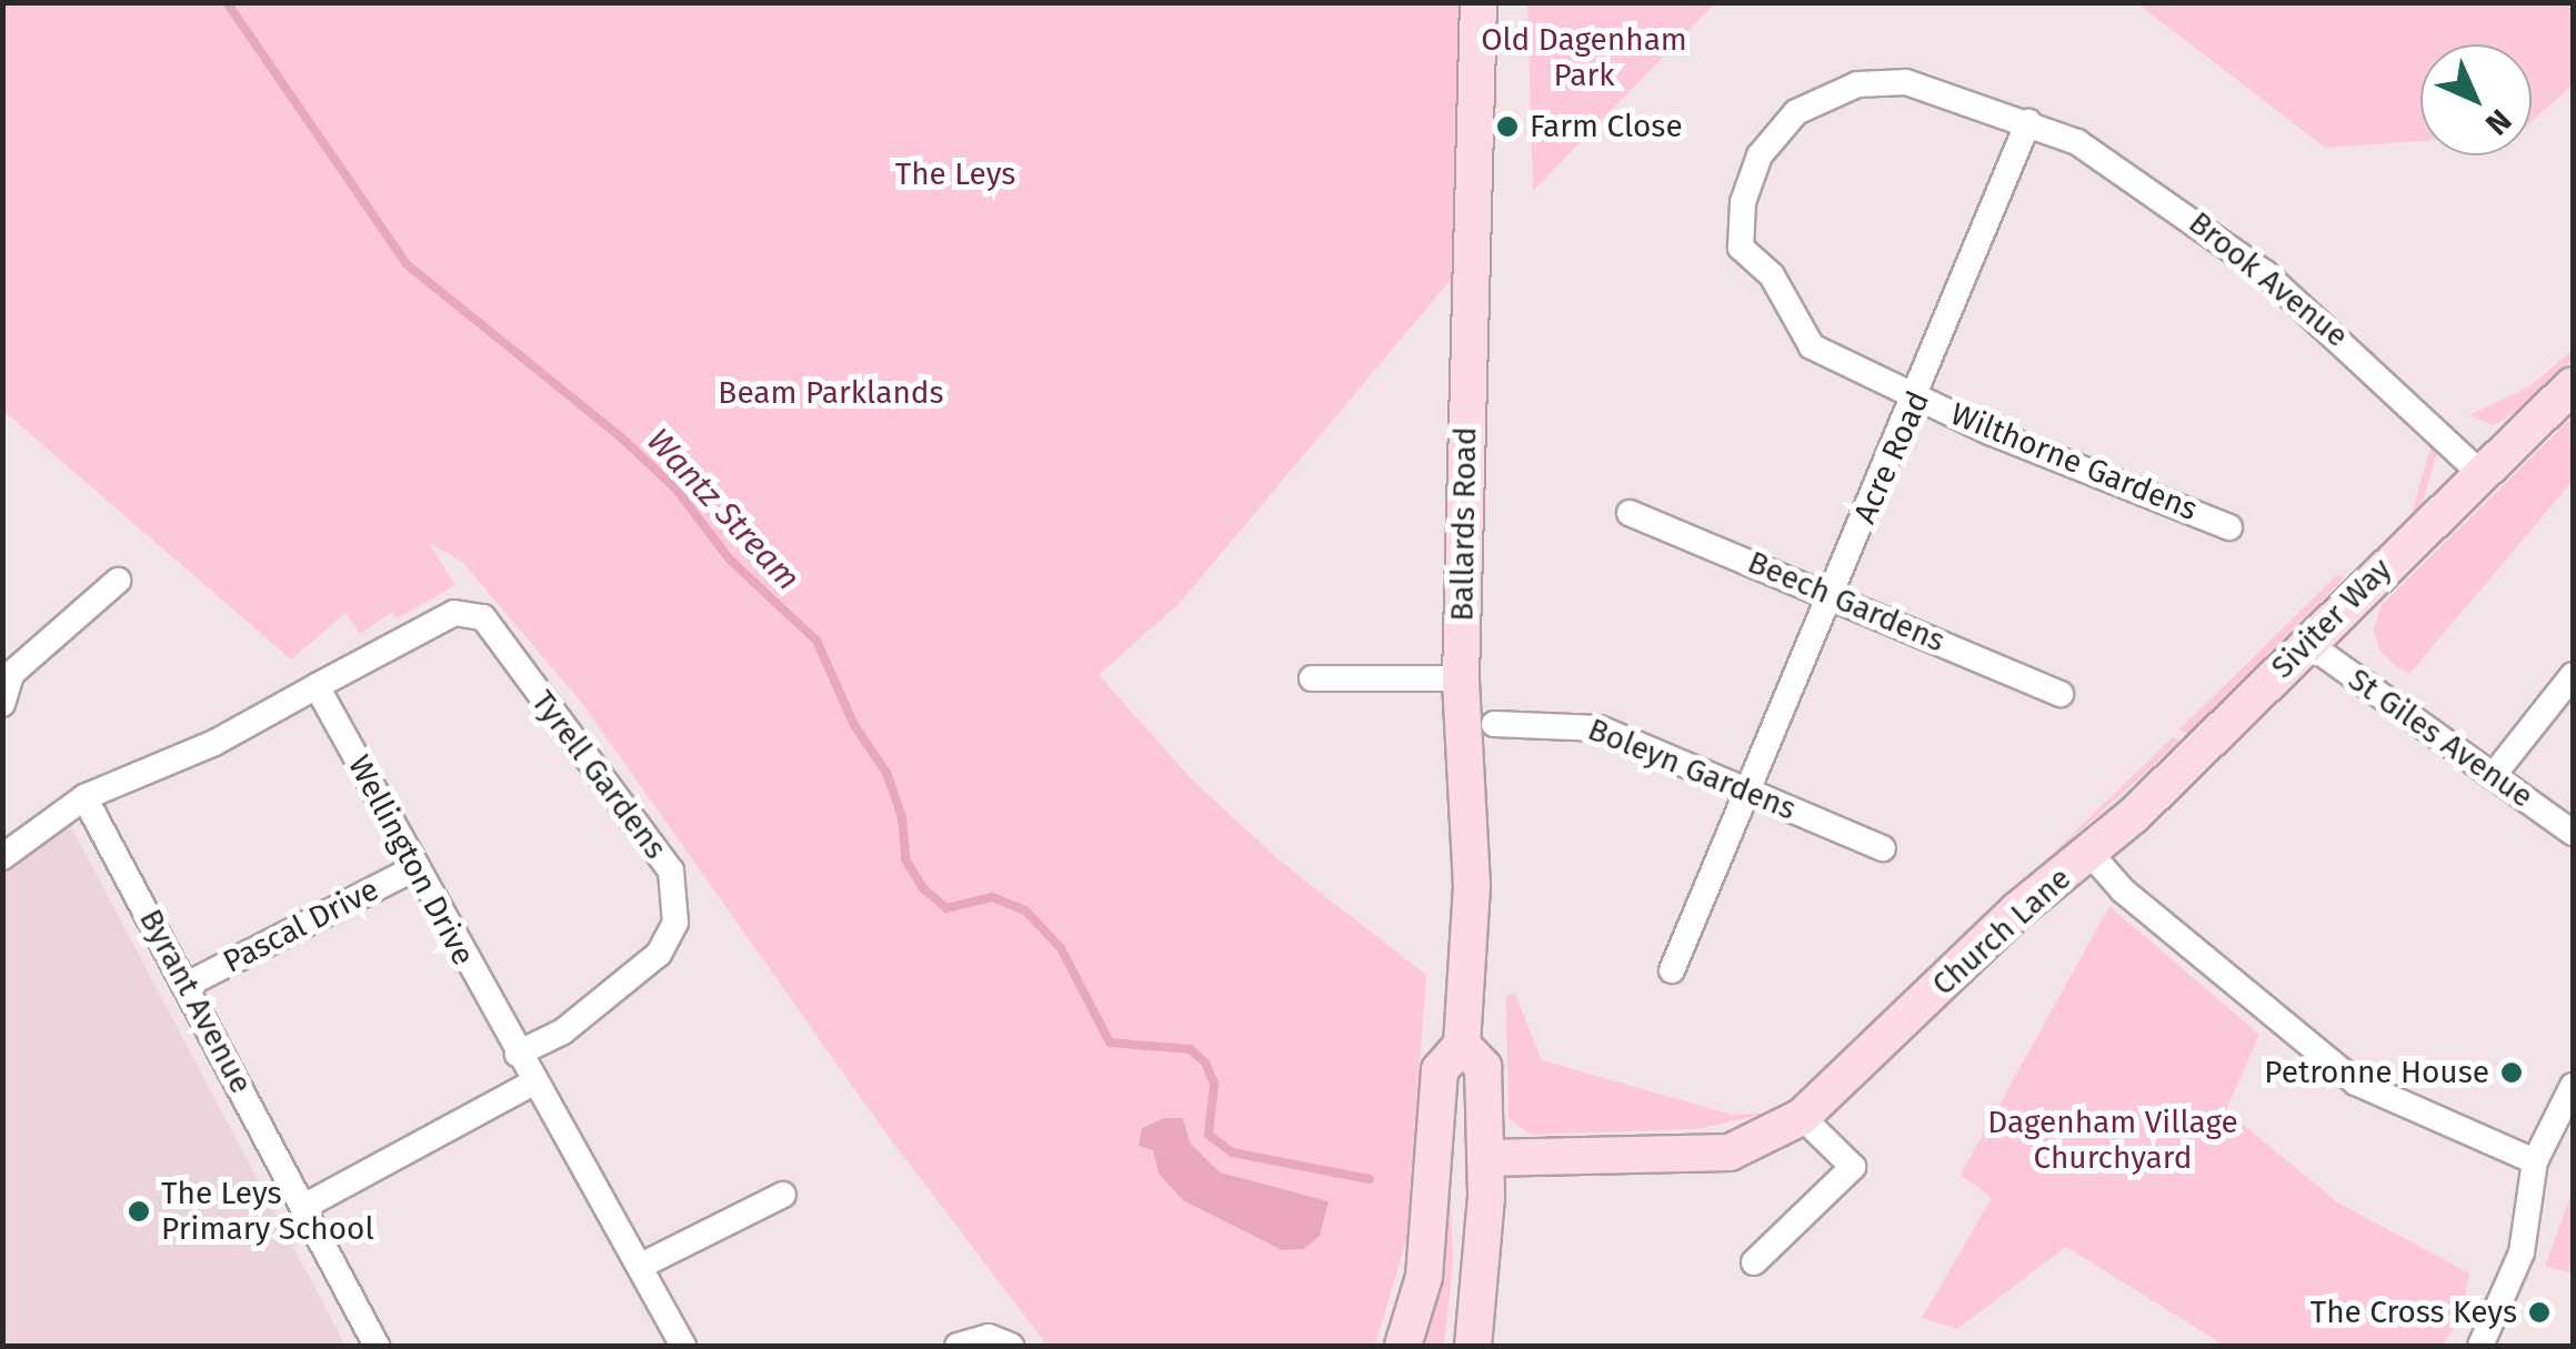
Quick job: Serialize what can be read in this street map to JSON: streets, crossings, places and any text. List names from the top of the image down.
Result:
{
  "streets": {
    "main road": ["Ballards Road", "Siviter Way", "Church Lane"],
    "street": [
      "Brook Avenue",
      "Acre Road",
      "Wilthorne Gardens",
      "Beech Gardens",
      "St Giles Avenue",
      "Boleyn Gardens",
      "Tyrell Gardens",
      "Wellington Drive",
      "Pascal Drive",
      "Byrant Avenue"
    ]
  },
  "crossings": [
    ["Brook Avenue", "Acre Road"],
    ["Brook Avenue", "Wilthorne Gardens"],
    ["Brook Avenue", "Siviter Way"],
    ["Acre Road", "Wilthorne Gardens"],
    ["Acre Road", "Beech Gardens"],
    ["Acre Road", "Boleyn Gardens"],
    ["Ballards Road", "Church Lane"],
    ["Siviter Way", "St Giles Avenue"],
    ["Siviter Way", "Church Lane"],
    ["Tyrell Gardens", "Wellington Drive"],
    ["Wellington Drive", "Pascal Drive"],
    ["Pascal Drive", "Byrant Avenue"]
  ],
  "water": ["Wantz Stream"],
  "parks": [
    "Old Dagenham Park",
    "The Leys",
    "Beam Parklands",
    "Dagenham Village Churchyard"
  ],
  "places": [
    "Farm Close",
    "Petronne House",
    "The Leys Primary School",
    "The Cross Keys"
  ],
  "north": "bottom right"
}
